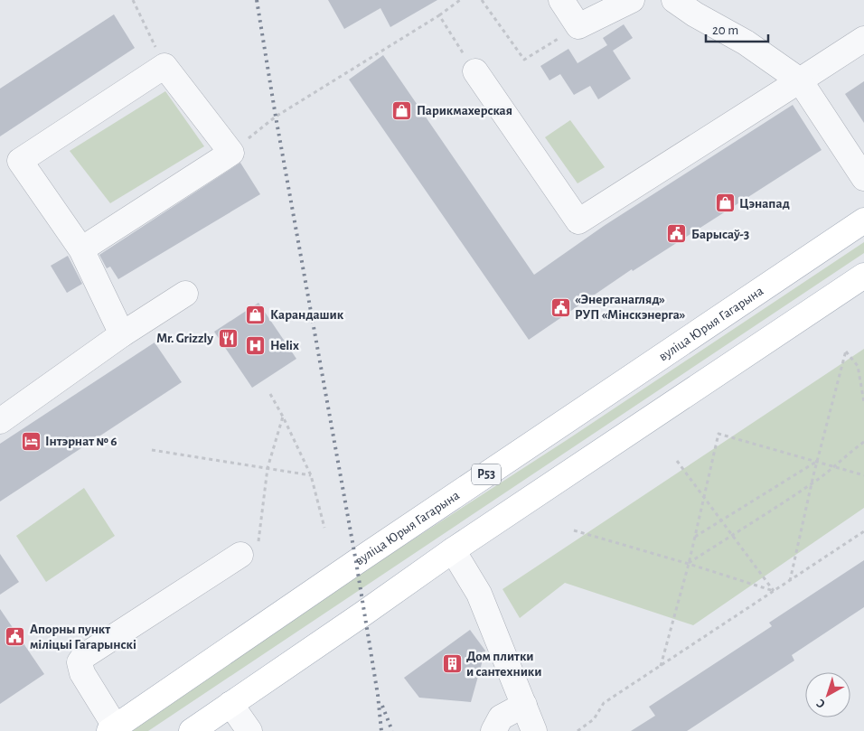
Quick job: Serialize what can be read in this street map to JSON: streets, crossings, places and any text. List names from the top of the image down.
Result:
{
  "streets": {
    "main road": ["вуліца Юрыя Гагарына", "Р53"]
  },
  "places": {
    "shop": ["Парикмахерская", "Цэнапад", "Карандашик"],
    "public building": ["Барысаў-3", "«Энерганагляд» РУП «Мінскэнерга»", "Апорны пункт міліцыі Гагарынскі"],
    "restaurant": ["Mr. Grizzly"],
    "hospital": ["Helix"],
    "hotel": ["Інтэрнат № 6"],
    "building": ["Дом плитки и сантехники"]
  },
  "scale_bar": "20 m",
  "north": "bottom left"
}
